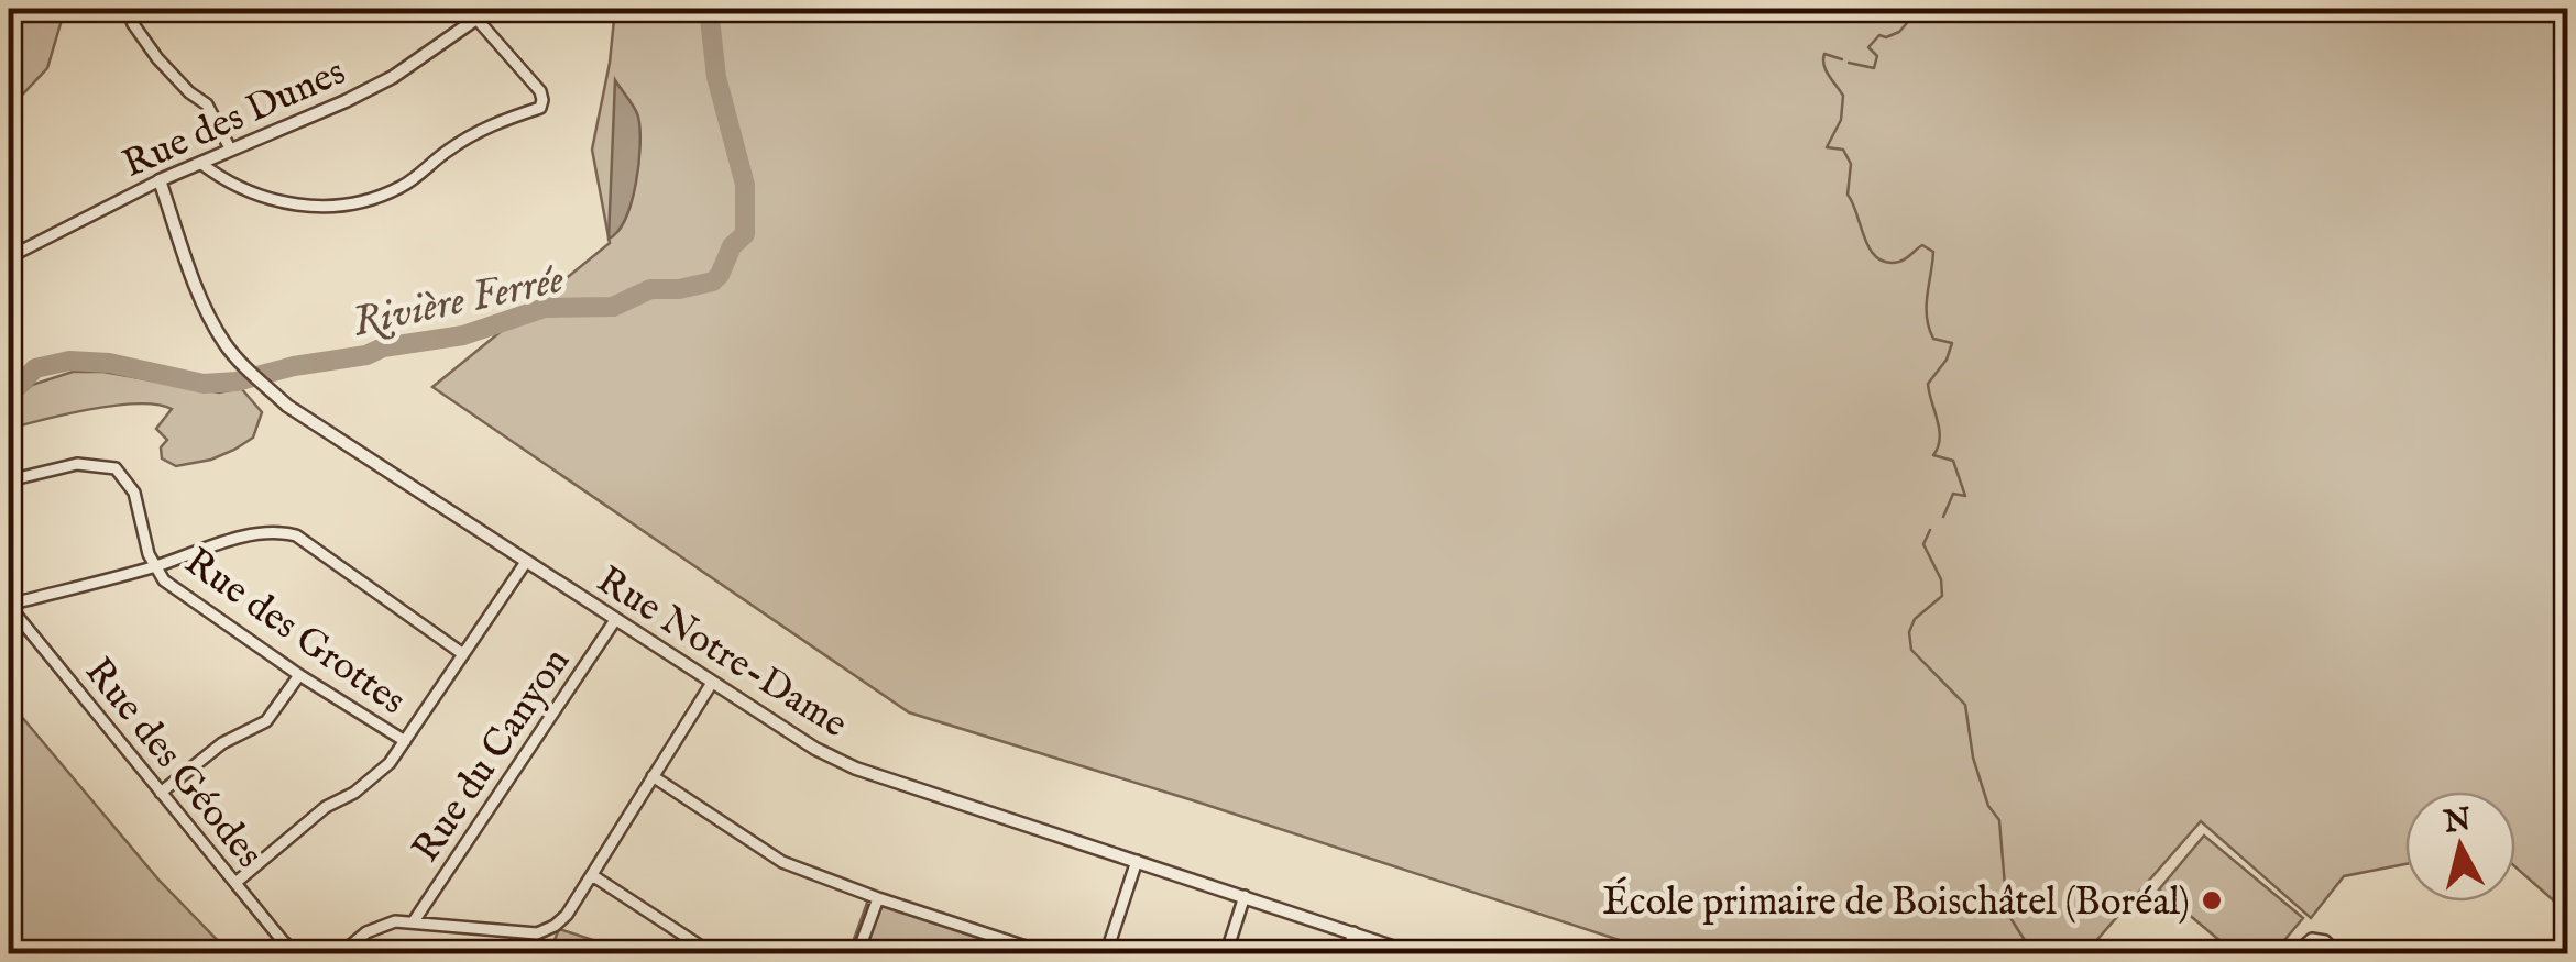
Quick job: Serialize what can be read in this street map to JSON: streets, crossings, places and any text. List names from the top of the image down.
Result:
{
  "streets": {
    "street": [
      "Rue des Dunes",
      "Rue des Grottes",
      "Rue Notre-Dame",
      "Rue du Canyon",
      "Rue des Géodes"
    ]
  },
  "crossings": [
    ["Rue des Dunes", "Rue Notre-Dame"],
    ["Rue des Grottes", "Rue des Géodes"],
    ["Rue Notre-Dame", "Rue du Canyon"]
  ],
  "water": ["Rivière Ferrée"],
  "places": ["École primaire de Boischâtel (Boréal)"],
  "north": "top"
}
